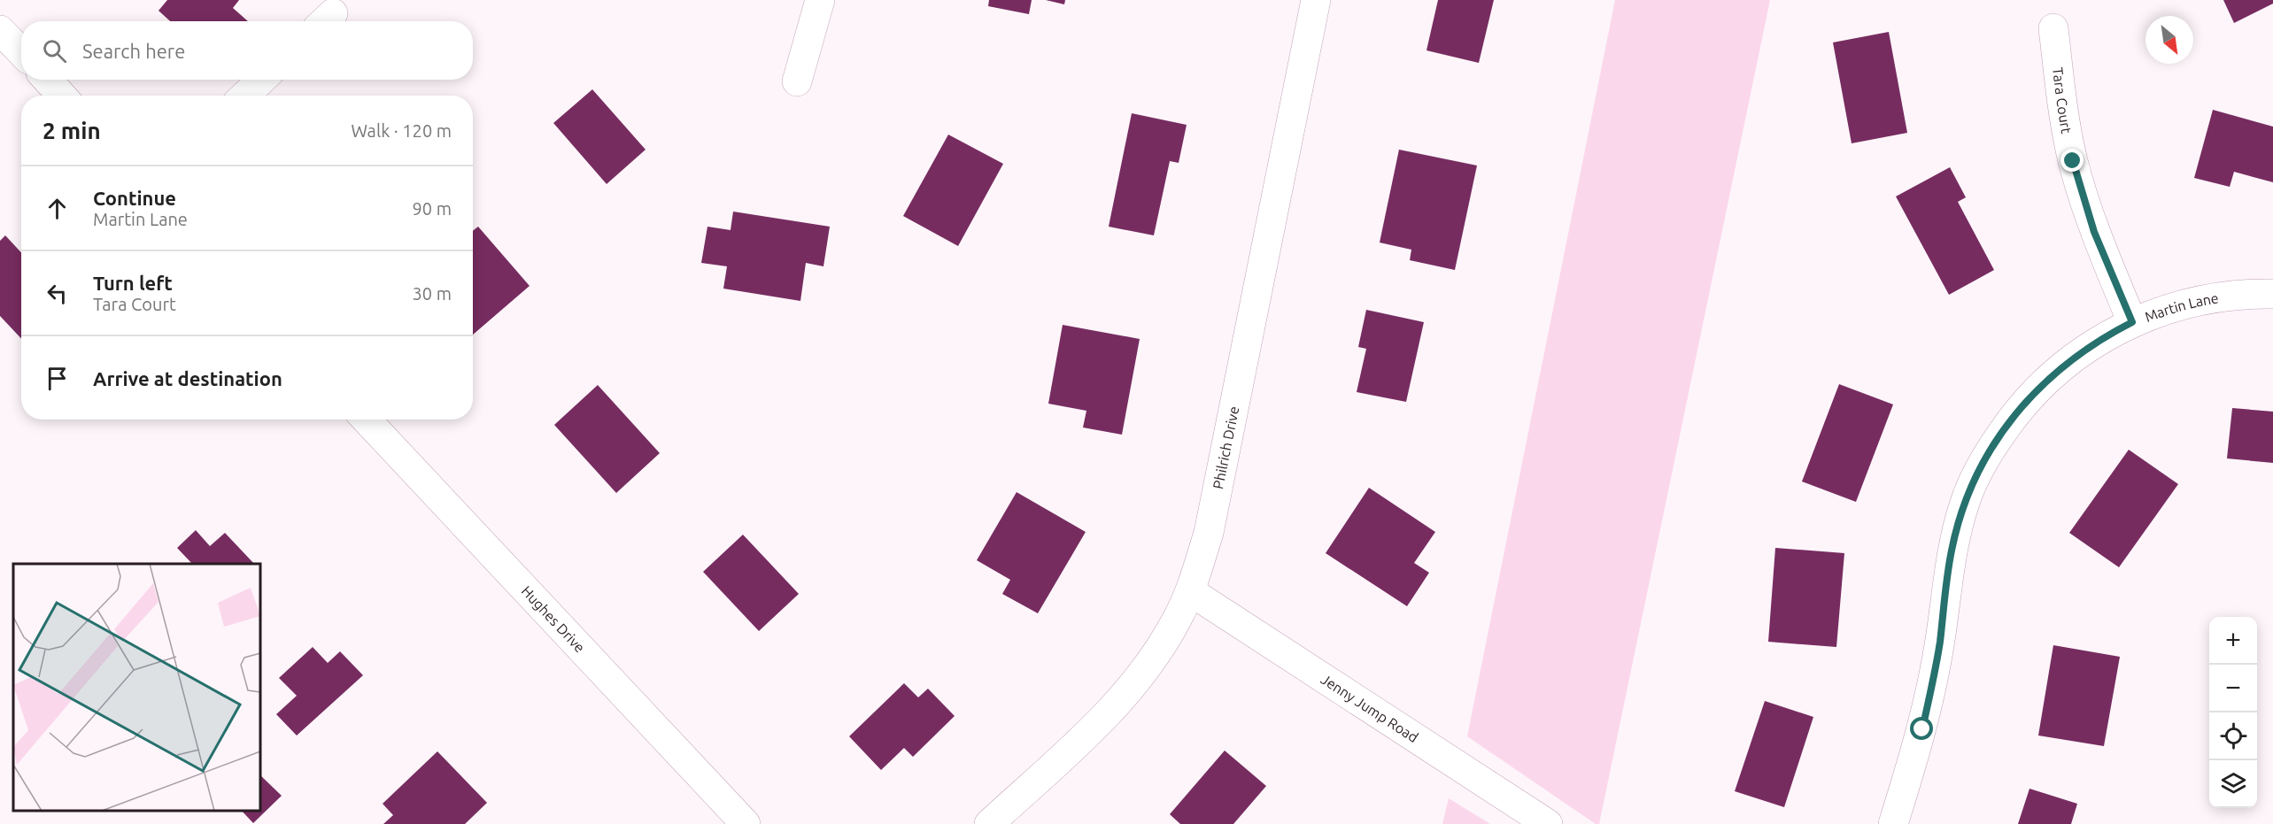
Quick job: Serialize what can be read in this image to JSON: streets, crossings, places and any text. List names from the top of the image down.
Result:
{
  "streets": {
    "street": [
      "Tara Court",
      "Martin Lane",
      "Philrich Drive",
      "Hughes Drive",
      "Jenny Jump Road"
    ]
  },
  "crossings": [
    ["Tara Court", "Martin Lane"],
    ["Philrich Drive", "Jenny Jump Road"]
  ],
  "north": "bottom right",
  "page": {
    "search": "Search here",
    "heading": ["2 min", "Walk · 120 m"],
    "list": [
      ["Continue", "Martin Lane", "90 m"],
      ["Turn left", "Tara Court", "30 m"],
      "Arrive at destination"
    ],
    "map_buttons": ["+", "−"]
  }
}
